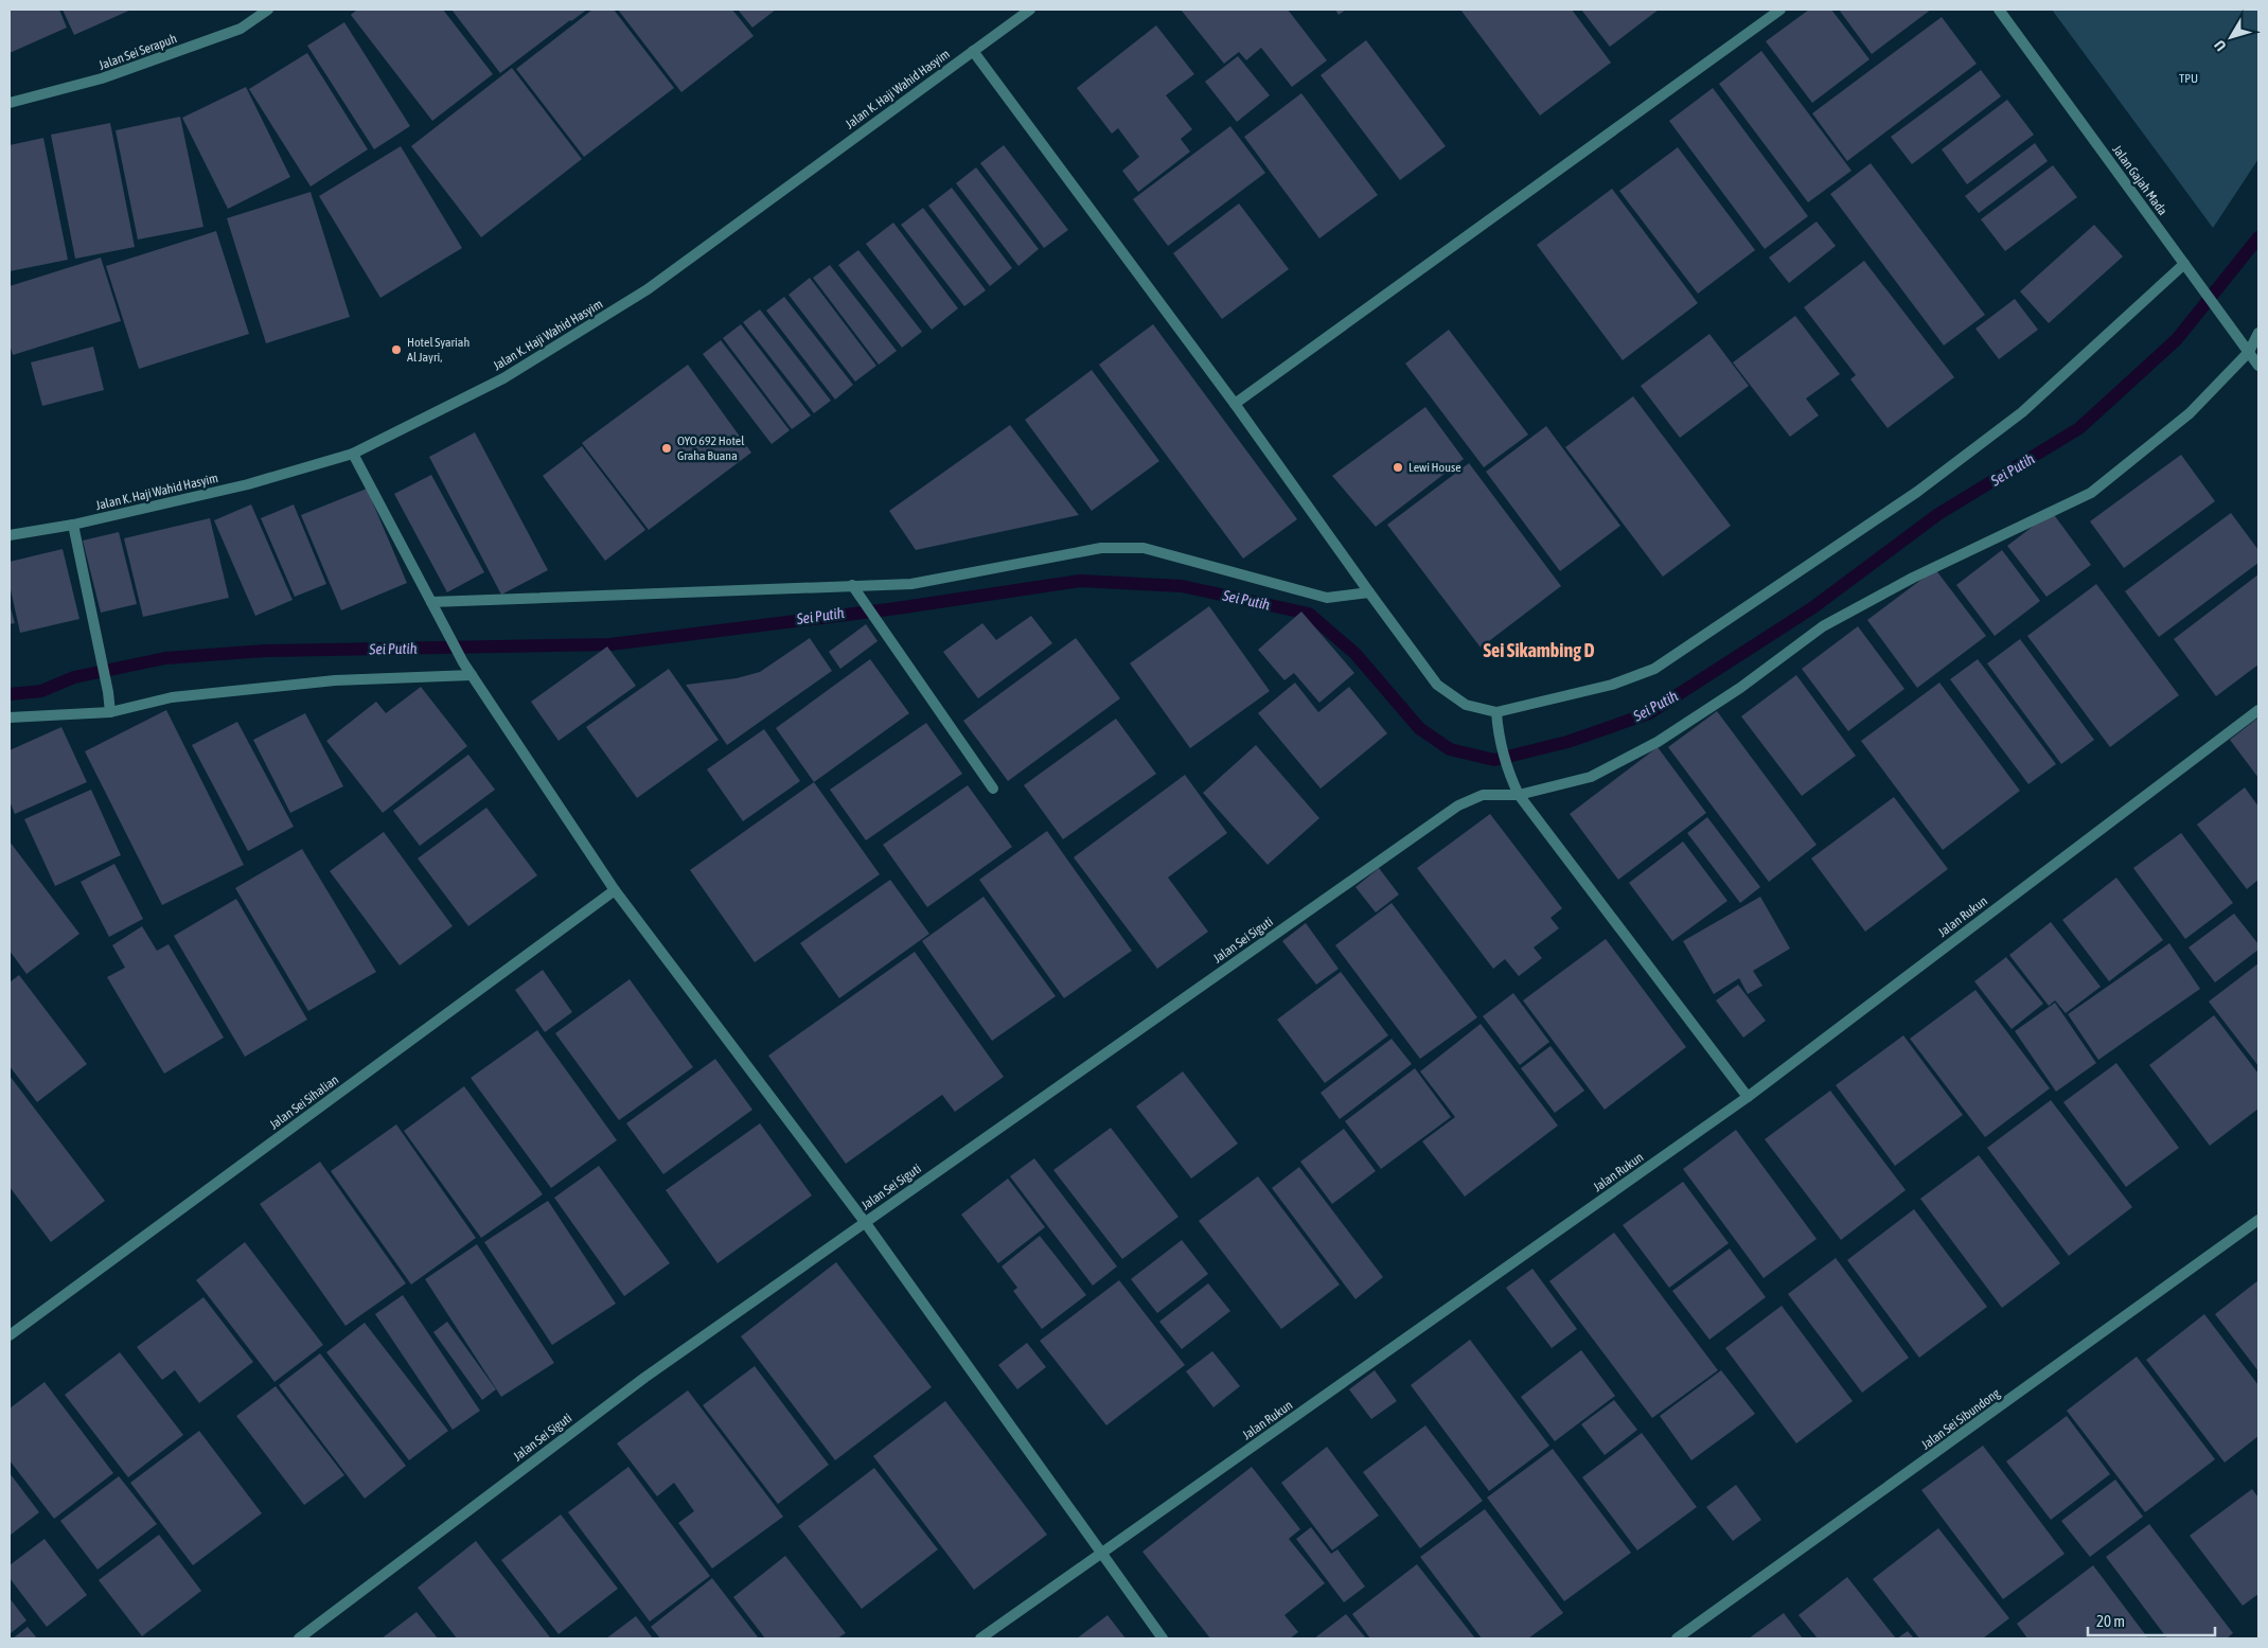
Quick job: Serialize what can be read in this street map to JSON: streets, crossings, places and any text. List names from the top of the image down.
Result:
{
  "streets": {
    "street": [
      "Jalan Sei Serapuh",
      "Jalan K. Haji Wahid Hasyim",
      "Jalan Gajah Mada",
      "Jalan Rukun",
      "Jalan Sei Siguti",
      "Jalan Sei Sihalian",
      "Jalan Sei Sibundong"
    ]
  },
  "crossings": [
    ["Jalan Gajah Mada", "Jalan Sei Siguti"]
  ],
  "districts": ["Sei Sikambing D"],
  "water": ["Sei Putih"],
  "parks": ["TPU"],
  "places": ["Hotel Syariah Al Jayri,", "OYO 692 Hotel Graha Buana", "Lewi House"],
  "scale_bar": "20 m",
  "north": "bottom left"
}
